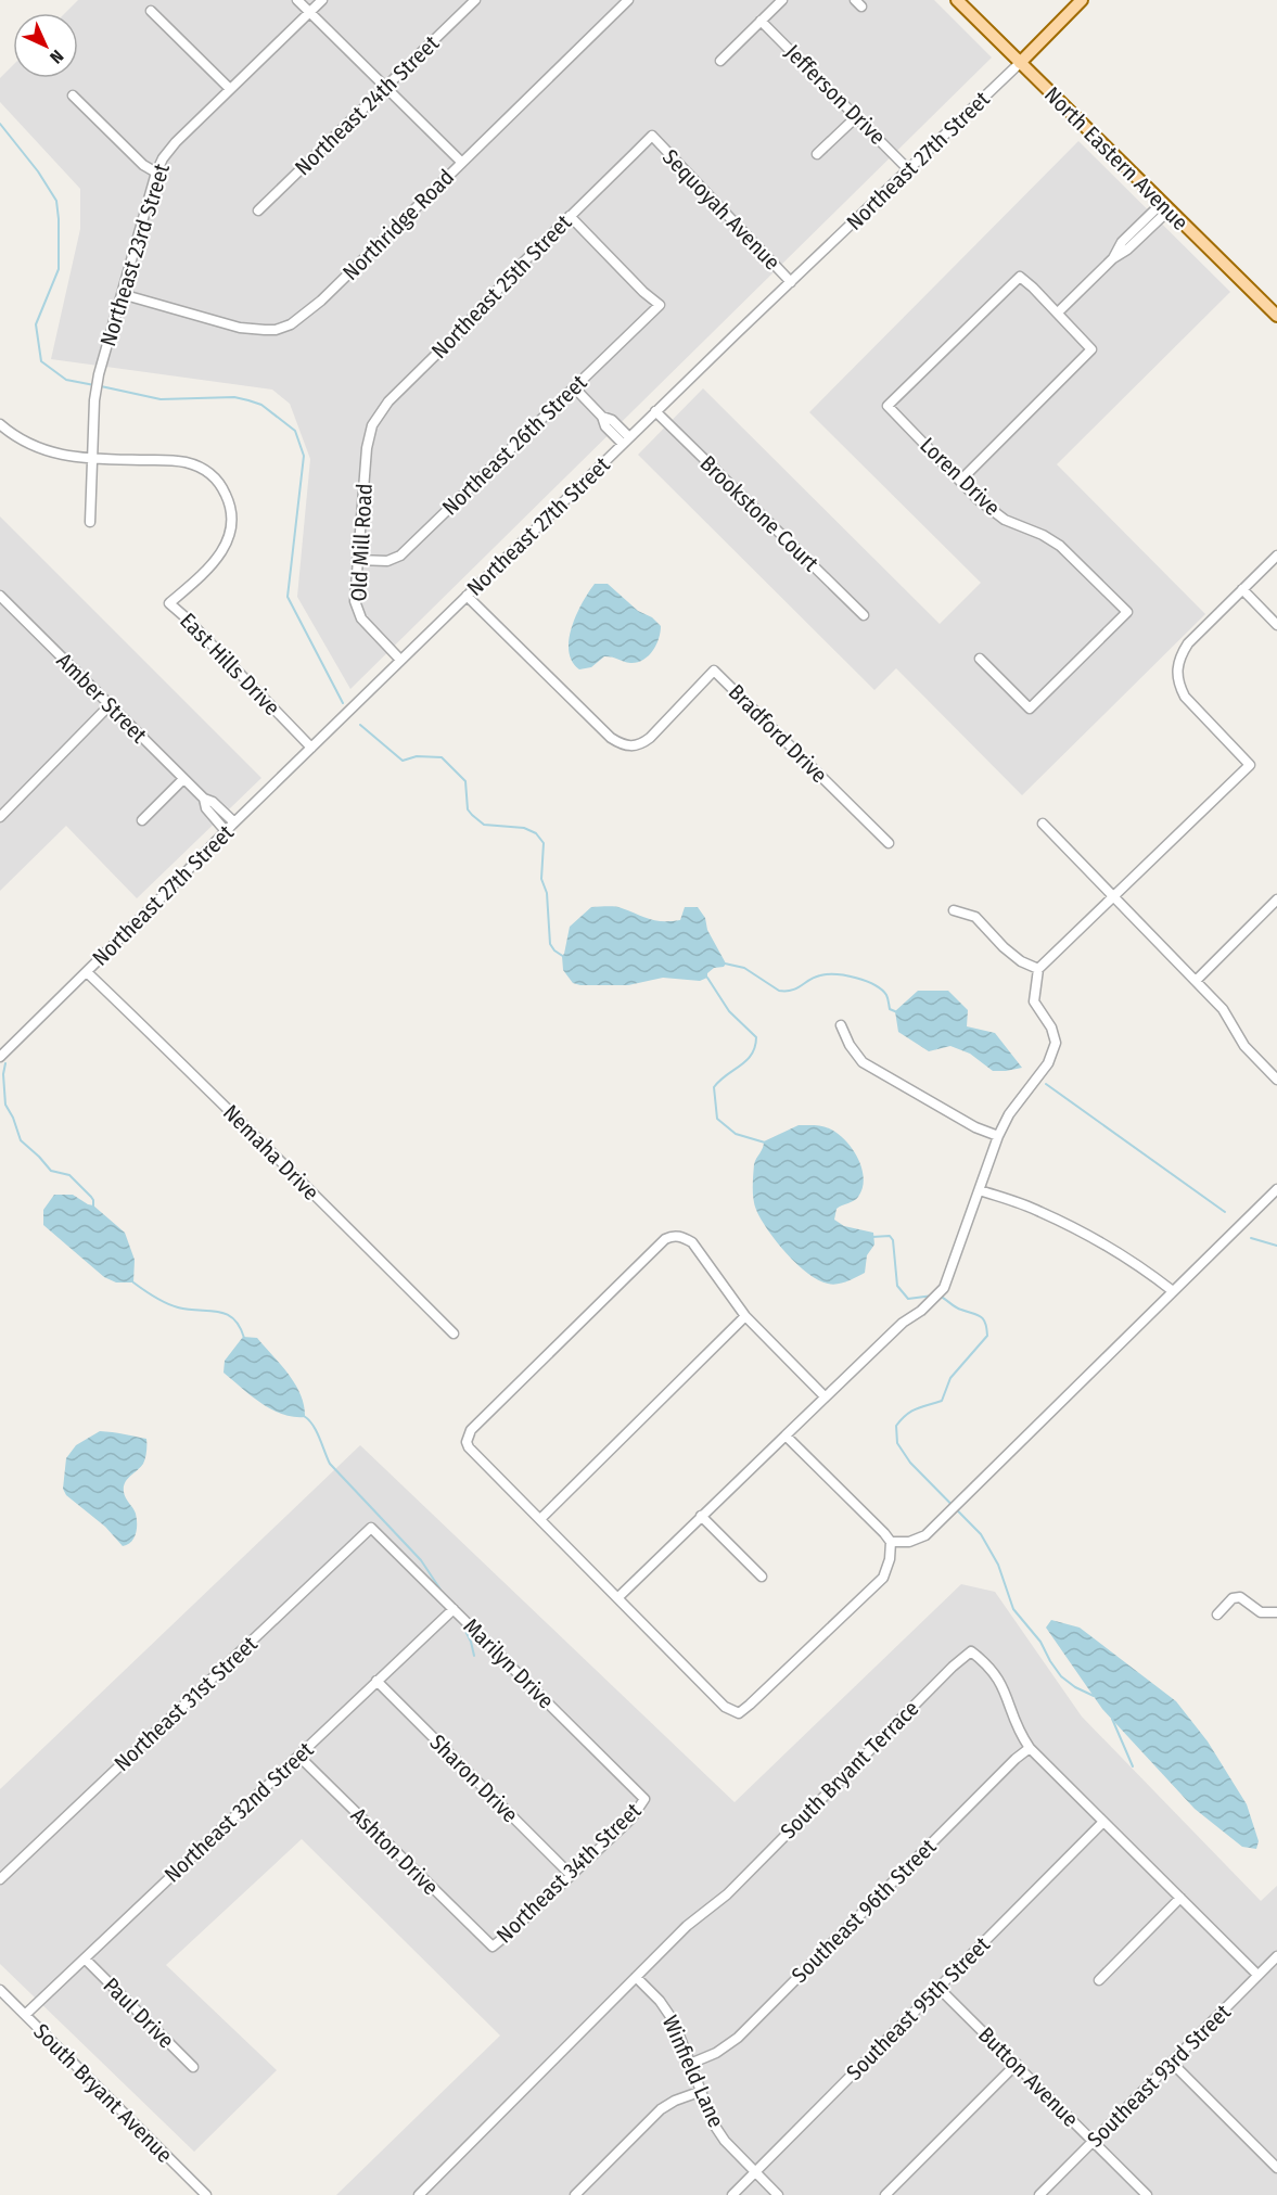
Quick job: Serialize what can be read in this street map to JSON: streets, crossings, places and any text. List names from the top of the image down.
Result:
{
  "streets": {
    "main road": ["North Eastern Avenue", "Northeast 27th Street"],
    "street": [
      "Jefferson Drive",
      "Northeast 24th Street",
      "Sequoyah Avenue",
      "Northridge Road",
      "Northeast 23rd Street",
      "Northeast 25th Street",
      "Northeast 26th Street",
      "Loren Drive",
      "Brookstone Court",
      "Old Mill Road",
      "East Hills Drive",
      "Amber Street",
      "Bradford Drive",
      "Nemaha Drive",
      "Marilyn Drive",
      "Northeast 31st Street",
      "South Bryant Terrace",
      "Sharon Drive",
      "Northeast 32nd Street",
      "Ashton Drive",
      "Northeast 34th Street",
      "Southeast 96th Street",
      "Southeast 95th Street",
      "Paul Drive",
      "Winfield Lane",
      "Southeast 93rd Street",
      "Button Avenue",
      "South Bryant Avenue"
    ]
  },
  "crossings": [
    ["Jefferson Drive", "Northeast 27th Street"],
    ["North Eastern Avenue", "Northeast 27th Street"],
    ["Northeast 27th Street", "Sequoyah Avenue"],
    ["Northeast 27th Street", "Brookstone Court"],
    ["Northeast 27th Street", "Old Mill Road"],
    ["Northeast 27th Street", "East Hills Drive"],
    ["Northeast 27th Street", "Amber Street"],
    ["Northeast 27th Street", "Bradford Drive"],
    ["Northeast 27th Street", "Nemaha Drive"],
    ["Sequoyah Avenue", "Northeast 25th Street"],
    ["Northridge Road", "Northeast 23rd Street"],
    ["Northeast 23rd Street", "East Hills Drive"],
    ["Northeast 25th Street", "Northeast 26th Street"],
    ["Northeast 25th Street", "Old Mill Road"],
    ["Northeast 26th Street", "Old Mill Road"],
    ["Marilyn Drive", "Northeast 31st Street"],
    ["Marilyn Drive", "Northeast 32nd Street"],
    ["Marilyn Drive", "Northeast 34th Street"],
    ["South Bryant Terrace", "Southeast 96th Street"],
    ["South Bryant Terrace", "Southeast 95th Street"],
    ["South Bryant Terrace", "Winfield Lane"],
    ["South Bryant Terrace", "Southeast 93rd Street"],
    ["Sharon Drive", "Northeast 32nd Street"],
    ["Sharon Drive", "Northeast 34th Street"],
    ["Northeast 32nd Street", "Ashton Drive"],
    ["Northeast 32nd Street", "Paul Drive"],
    ["Northeast 32nd Street", "South Bryant Avenue"],
    ["Ashton Drive", "Northeast 34th Street"],
    ["Southeast 96th Street", "Winfield Lane"],
    ["Southeast 95th Street", "Winfield Lane"],
    ["Southeast 95th Street", "Button Avenue"],
    ["Southeast 93rd Street", "Button Avenue"]
  ],
  "north": "bottom right"
}
